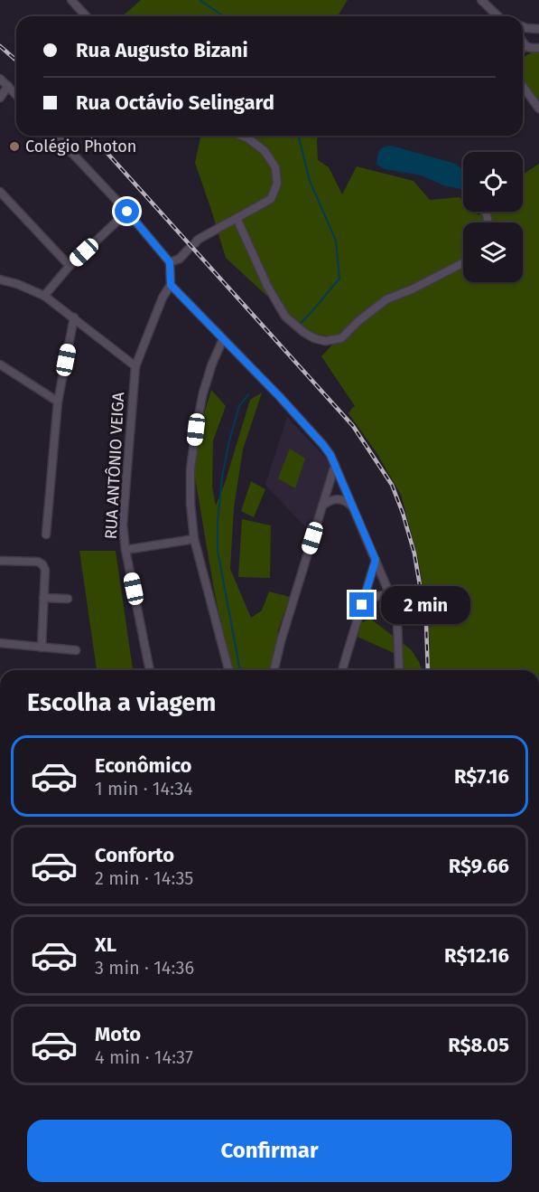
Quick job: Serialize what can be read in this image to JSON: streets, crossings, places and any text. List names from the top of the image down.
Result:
{
  "streets": {
    "street": ["RUA ANTÔNIO VEIGA"]
  },
  "places": ["Colégio Photon"],
  "page": {
    "banner": ["Rua Augusto Bizani", "Rua Octávio Selingard"],
    "bubble": "2 min",
    "heading": "Escolha a viagem",
    "list": [
      {
        "name": "Econômico",
        "note": "1 min · 14:34",
        "value": "R$7.16"
      },
      {
        "name": "Conforto",
        "note": "2 min · 14:35",
        "value": "R$9.66"
      },
      {
        "name": "XL",
        "note": "3 min · 14:36",
        "value": "R$12.16"
      },
      {
        "name": "Moto",
        "note": "4 min · 14:37",
        "value": "R$8.05"
      }
    ],
    "buttons": "Confirmar"
  }
}
